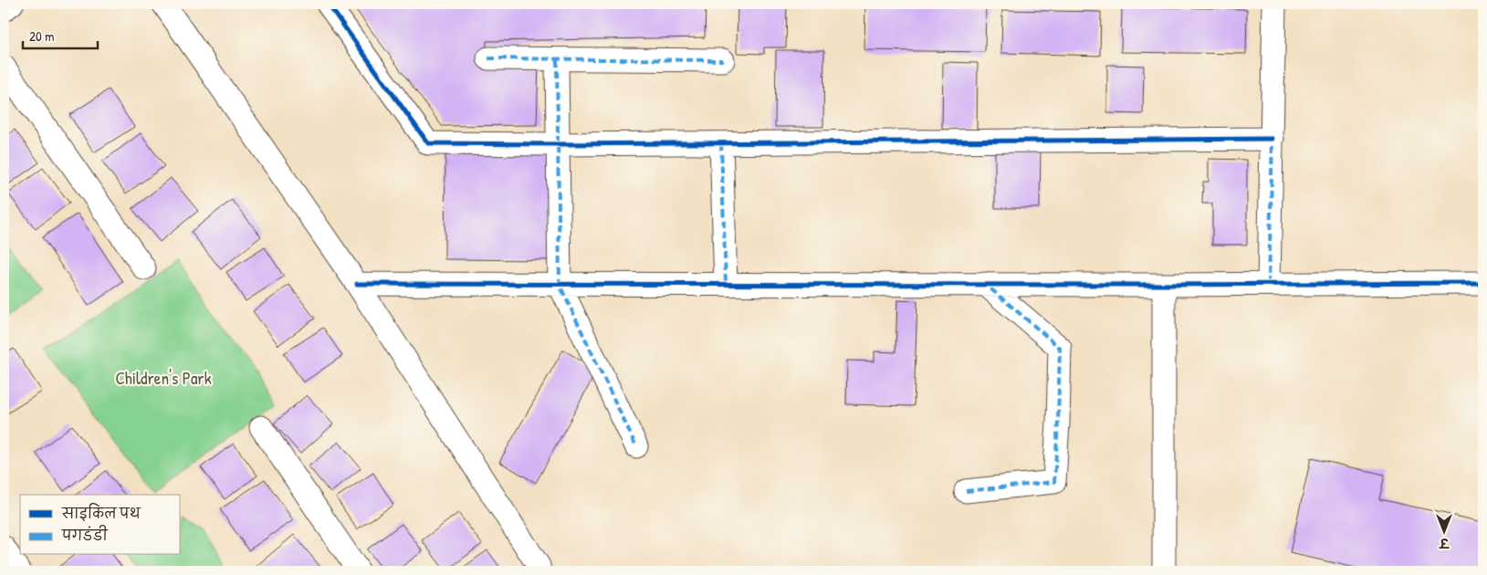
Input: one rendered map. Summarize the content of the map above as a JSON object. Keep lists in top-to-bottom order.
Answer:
{
  "parks": ["Children's Park"],
  "legend": ["साइकिल पथ", "पगडंडी"],
  "scale_bar": "20 m",
  "north": "bottom"
}
